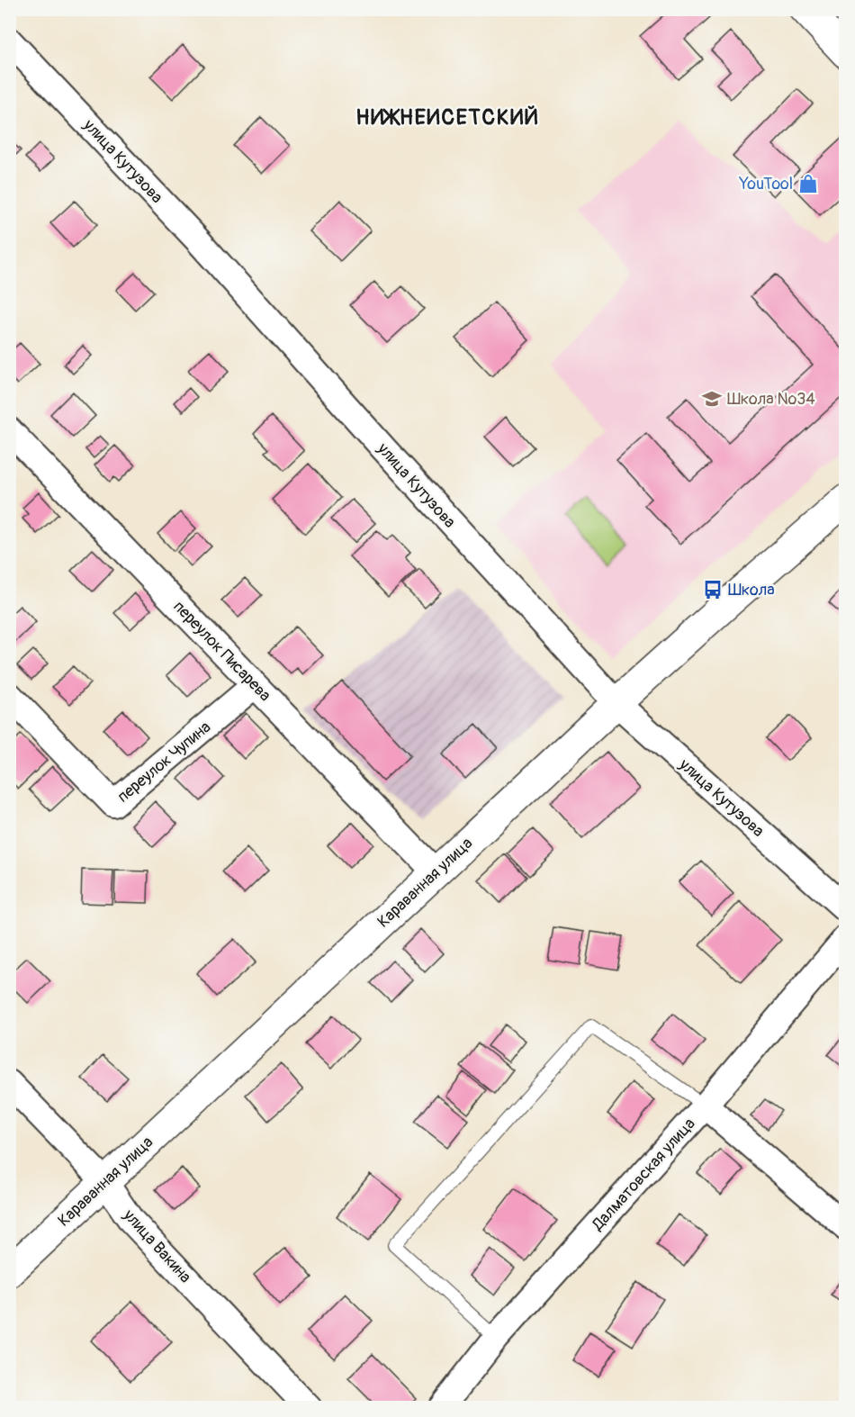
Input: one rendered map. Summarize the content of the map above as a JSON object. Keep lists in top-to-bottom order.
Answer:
{
  "streets": {
    "street": [
      "улица Кутузова",
      "переулок Писарева",
      "переулок Чупина",
      "Караванная улица",
      "Далматовская улица",
      "улица Вакина"
    ]
  },
  "crossings": [
    ["улица Кутузова", "Караванная улица"],
    ["переулок Писарева", "переулок Чупина"],
    ["переулок Писарева", "Караванная улица"],
    ["Караванная улица", "улица Вакина"]
  ],
  "districts": ["НИЖНЕИСЕТСКИЙ"],
  "places": {
    "shop": ["YouTool"],
    "school or university": ["Школа №34"],
    "bus stop": ["Школа"]
  }
}
